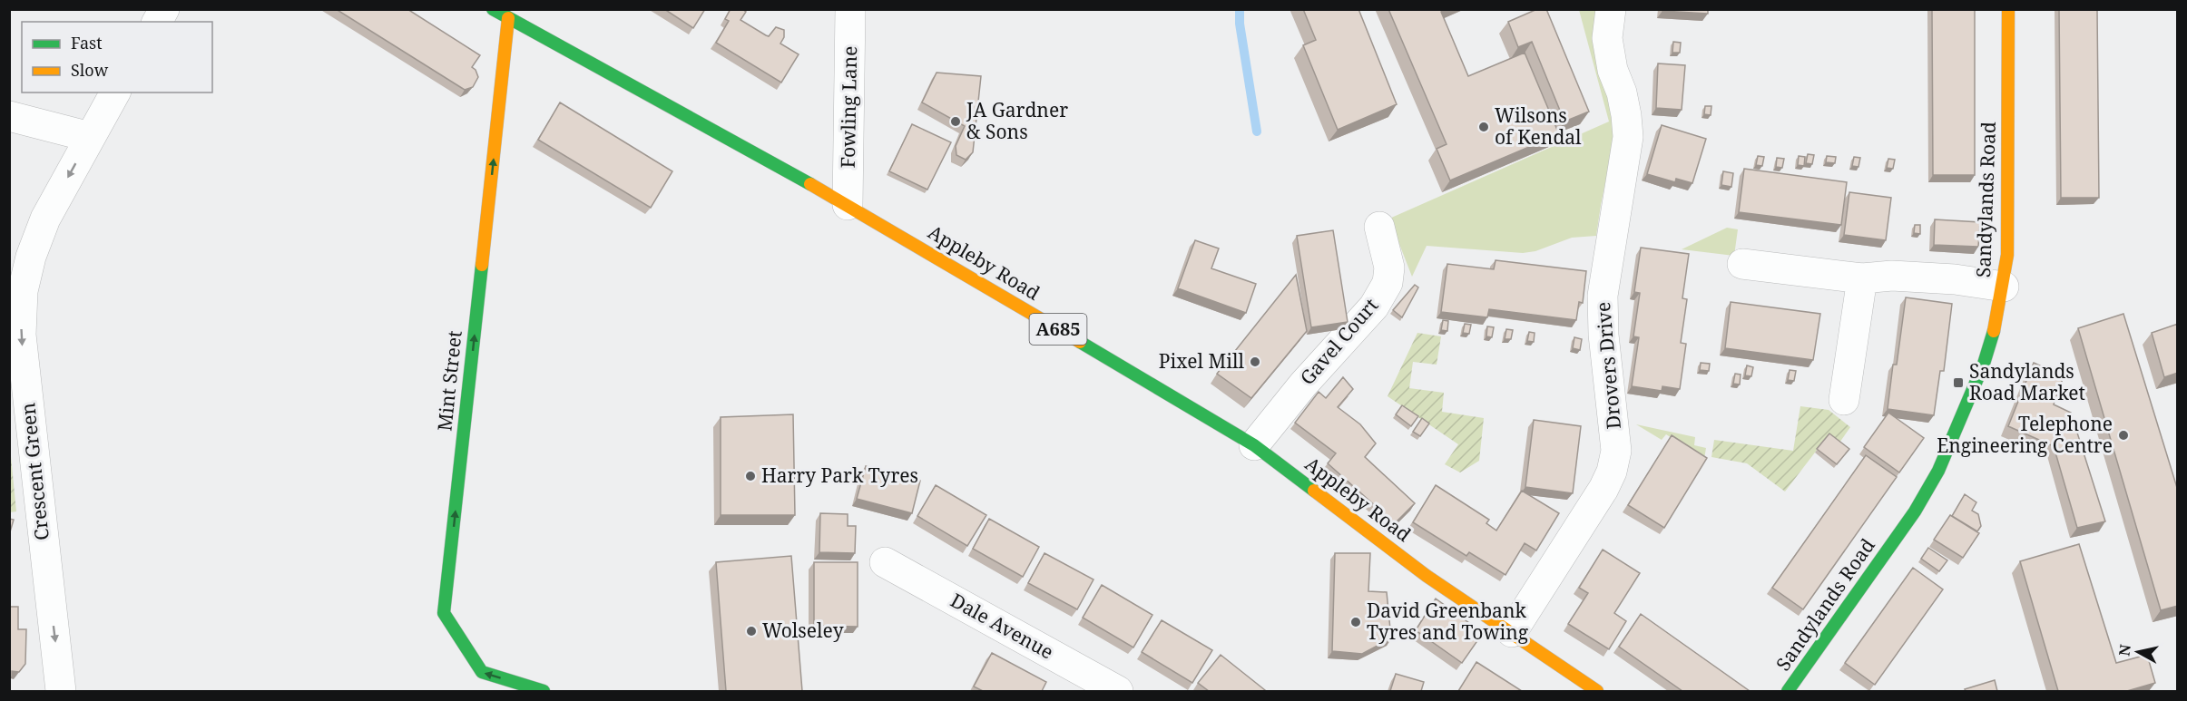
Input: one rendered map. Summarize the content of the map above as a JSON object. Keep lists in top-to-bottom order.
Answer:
{
  "streets": {
    "street": [
      "Fowling Lane",
      "Sandylands Road",
      "Appleby Road",
      "A685",
      "Gavel Court",
      "Drovers Drive",
      "Mint Street",
      "Crescent Green",
      "Dale Avenue"
    ]
  },
  "crossings": [
    ["Fowling Lane", "Appleby Road"],
    ["Appleby Road", "Gavel Court"],
    ["Appleby Road", "Drovers Drive"],
    ["Appleby Road", "Mint Street"]
  ],
  "one_way": ["Mint Street", "Crescent Green"],
  "places": {
    "other": [
      "JA Gardner & Sons",
      "Wilsons of Kendal",
      "Pixel Mill",
      "Telephone Engineering Centre",
      "Harry Park Tyres",
      "David Greenbank Tyres and Towing",
      "Wolseley"
    ],
    "transit": ["Sandylands Road Market"]
  },
  "legend": ["Fast", "Slow"],
  "north": "left"
}
